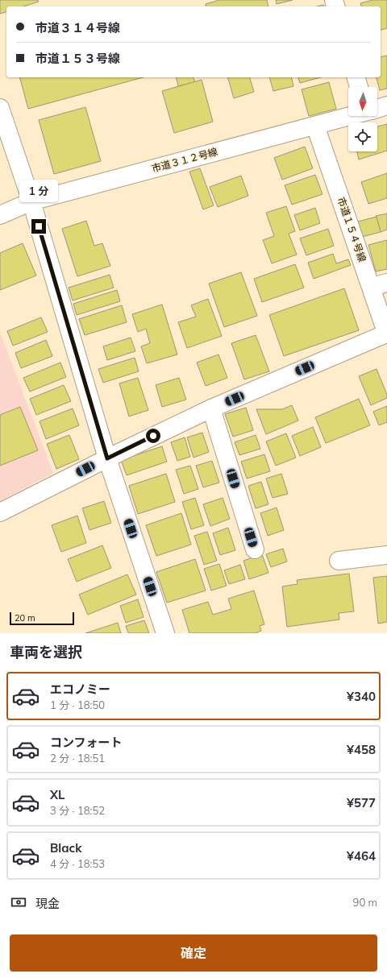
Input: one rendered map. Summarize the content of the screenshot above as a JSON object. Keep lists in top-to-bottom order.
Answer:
{
  "streets": {
    "street": ["市道３１２号線", "市道１５４号線"]
  },
  "crossings": [
    ["市道３１２号線", "市道１５４号線"]
  ],
  "scale_bar": "20 m",
  "north": "bottom",
  "page": {
    "banner": ["市道３１４号線", "市道１５３号線"],
    "bubble": "1 分",
    "scale": "20 m",
    "heading": "車両を選択",
    "list": [
      {
        "name": "エコノミー",
        "note": "1 分 · 18:50",
        "value": "¥340"
      },
      {
        "name": "コンフォート",
        "note": "2 分 · 18:51",
        "value": "¥458"
      },
      {
        "name": "XL",
        "note": "3 分 · 18:52",
        "value": "¥577"
      },
      {
        "name": "Black",
        "note": "4 分 · 18:53",
        "value": "¥464"
      }
    ],
    "pay": ["現金", "90 m"],
    "buttons": "確定"
  }
}
